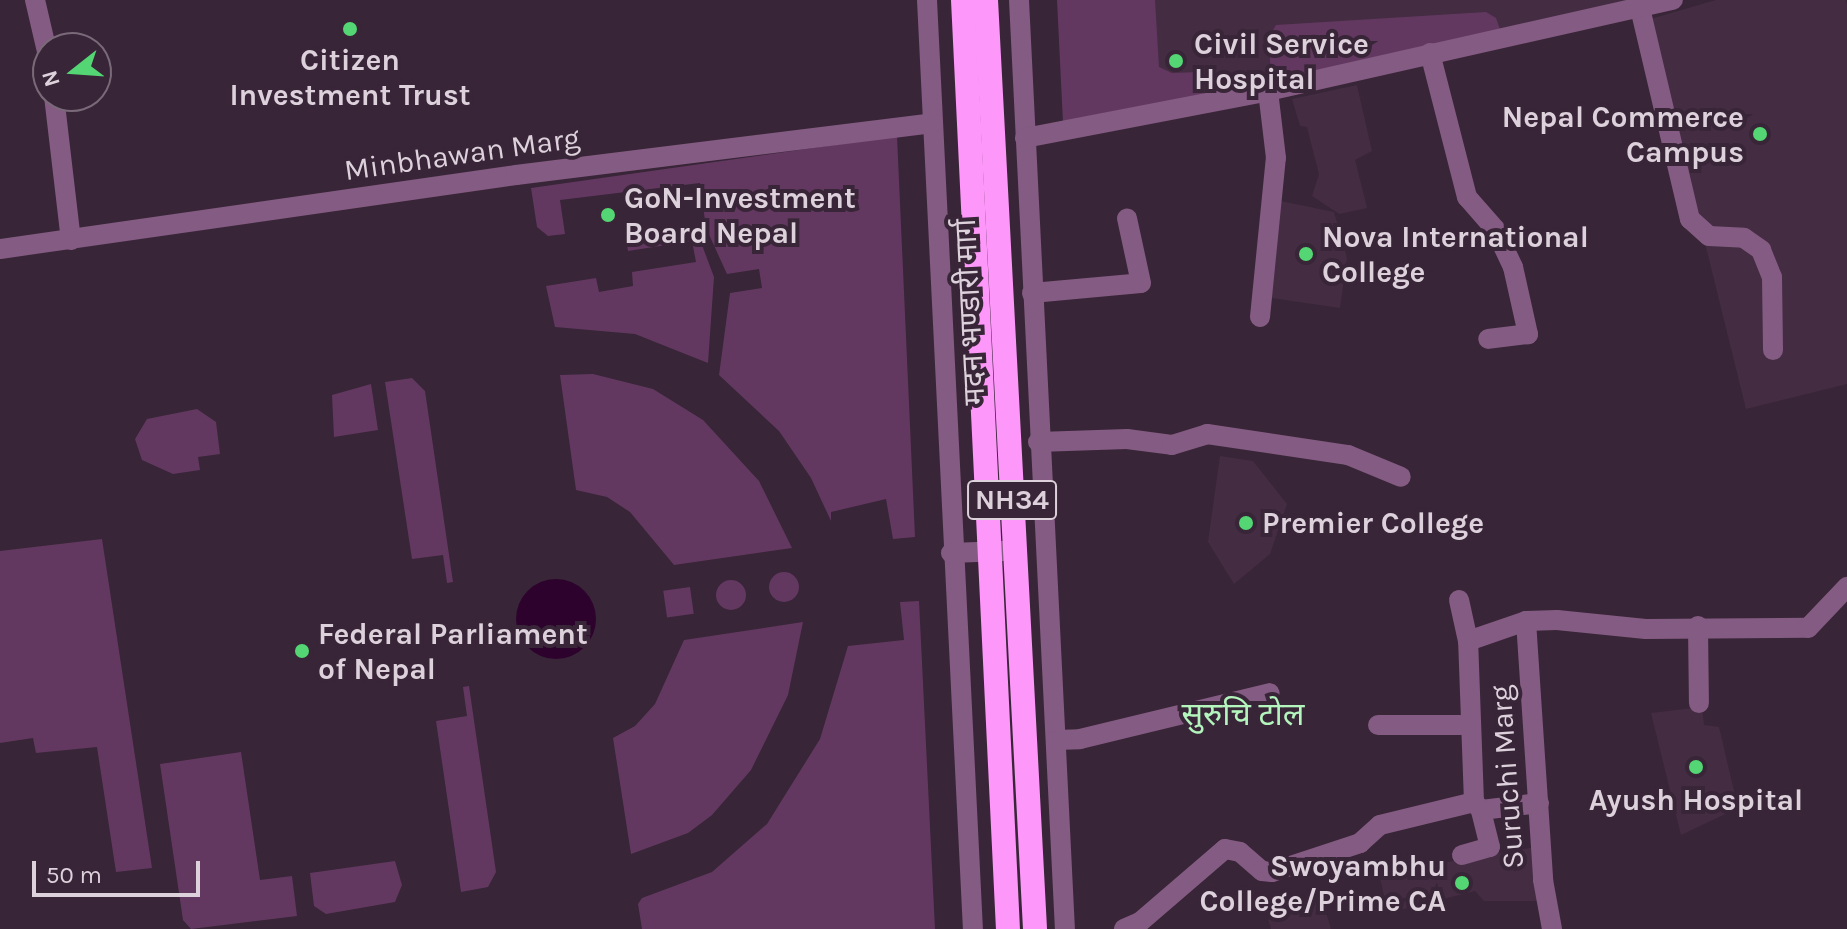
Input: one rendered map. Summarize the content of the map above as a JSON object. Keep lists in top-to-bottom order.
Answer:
{
  "streets": {
    "highway": ["मदन भण्डारी मार्ग", "NH34"],
    "street": ["Minbhawan Marg", "Suruchi Marg"]
  },
  "crossings": [
    ["मदन भण्डारी मार्ग", "NH34"]
  ],
  "districts": ["सुरुचि टोल"],
  "places": [
    "Citizen Investment Trust",
    "Civil Service Hospital",
    "Nepal Commerce Campus",
    "GoN-Investment Board Nepal",
    "Nova International College",
    "Premier College",
    "Federal Parliament of Nepal",
    "Ayush Hospital",
    "Swoyambhu College/Prime CA"
  ],
  "scale_bar": "50 m",
  "north": "left"
}
